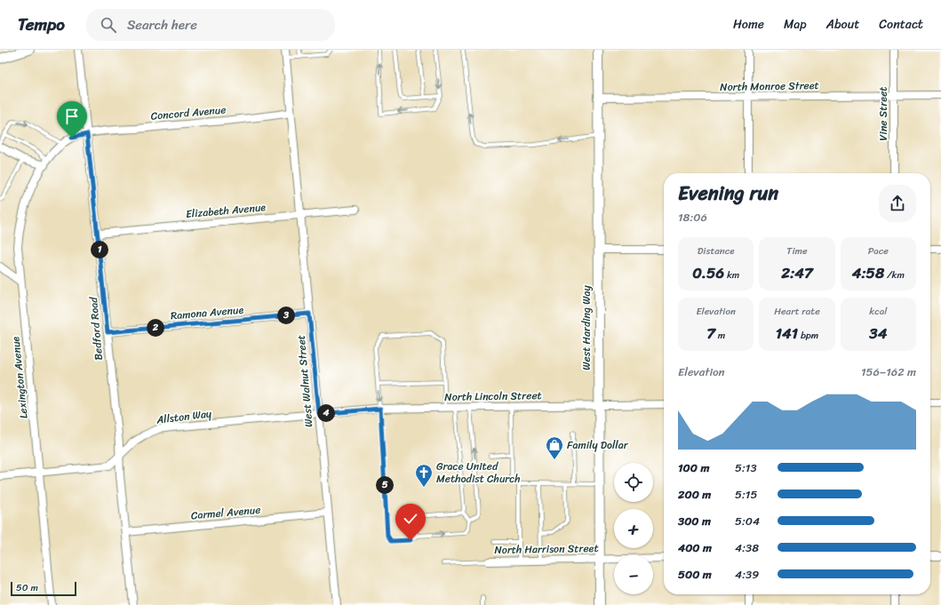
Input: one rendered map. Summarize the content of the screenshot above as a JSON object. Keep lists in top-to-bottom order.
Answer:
{
  "streets": {
    "street": [
      "North Monroe Street",
      "Concord Avenue",
      "Vine Street",
      "Elizabeth Avenue",
      "Ramona Avenue",
      "West Harding Way",
      "Bedford Road",
      "Lexington Avenue",
      "West Walnut Street",
      "North Lincoln Street",
      "Allston Way",
      "Carmel Avenue",
      "North Harrison Street"
    ]
  },
  "crossings": [
    ["North Monroe Street", "Vine Street"],
    ["North Monroe Street", "West Harding Way"],
    ["Concord Avenue", "Bedford Road"],
    ["Concord Avenue", "Lexington Avenue"],
    ["Concord Avenue", "West Walnut Street"],
    ["Elizabeth Avenue", "Bedford Road"],
    ["Elizabeth Avenue", "West Walnut Street"],
    ["Ramona Avenue", "Bedford Road"],
    ["Ramona Avenue", "West Walnut Street"],
    ["West Harding Way", "North Lincoln Street"],
    ["West Harding Way", "North Harrison Street"],
    ["Bedford Road", "Lexington Avenue"],
    ["Bedford Road", "Allston Way"],
    ["Bedford Road", "Carmel Avenue"],
    ["Lexington Avenue", "Allston Way"],
    ["West Walnut Street", "North Lincoln Street"],
    ["West Walnut Street", "Allston Way"],
    ["West Walnut Street", "Carmel Avenue"],
    ["North Lincoln Street", "Allston Way"]
  ],
  "places": {
    "shop": ["Family Dollar"],
    "church": ["Grace United Methodist Church"]
  },
  "scale_bar": "50 m",
  "page": {
    "header": "Tempo",
    "search": "Search here",
    "nav": [
      "Home",
      "Map",
      "About",
      "Contact"
    ],
    "heading": ["Evening run", "18:06"],
    "stats": [
      ["Distance", "0.56 km"],
      ["Time", "2:47"],
      ["Pace", "4:58 /km"],
      ["Elevation", "7 m"],
      ["Heart rate", "141 bpm"],
      ["kcal", "34"]
    ],
    "pins": [
      "1",
      "3",
      "2",
      "4",
      "5"
    ],
    "chart": ["Elevation", "156–162 m"],
    "list": [
      {
        "name": "100 m",
        "note": "5:13"
      },
      {
        "name": "200 m",
        "note": "5:15"
      },
      {
        "name": "300 m",
        "note": "5:04"
      },
      {
        "name": "400 m",
        "note": "4:38"
      },
      {
        "name": "500 m",
        "note": "4:39"
      }
    ],
    "map_buttons": ["+", "−"],
    "scale": "50 m"
  }
}
